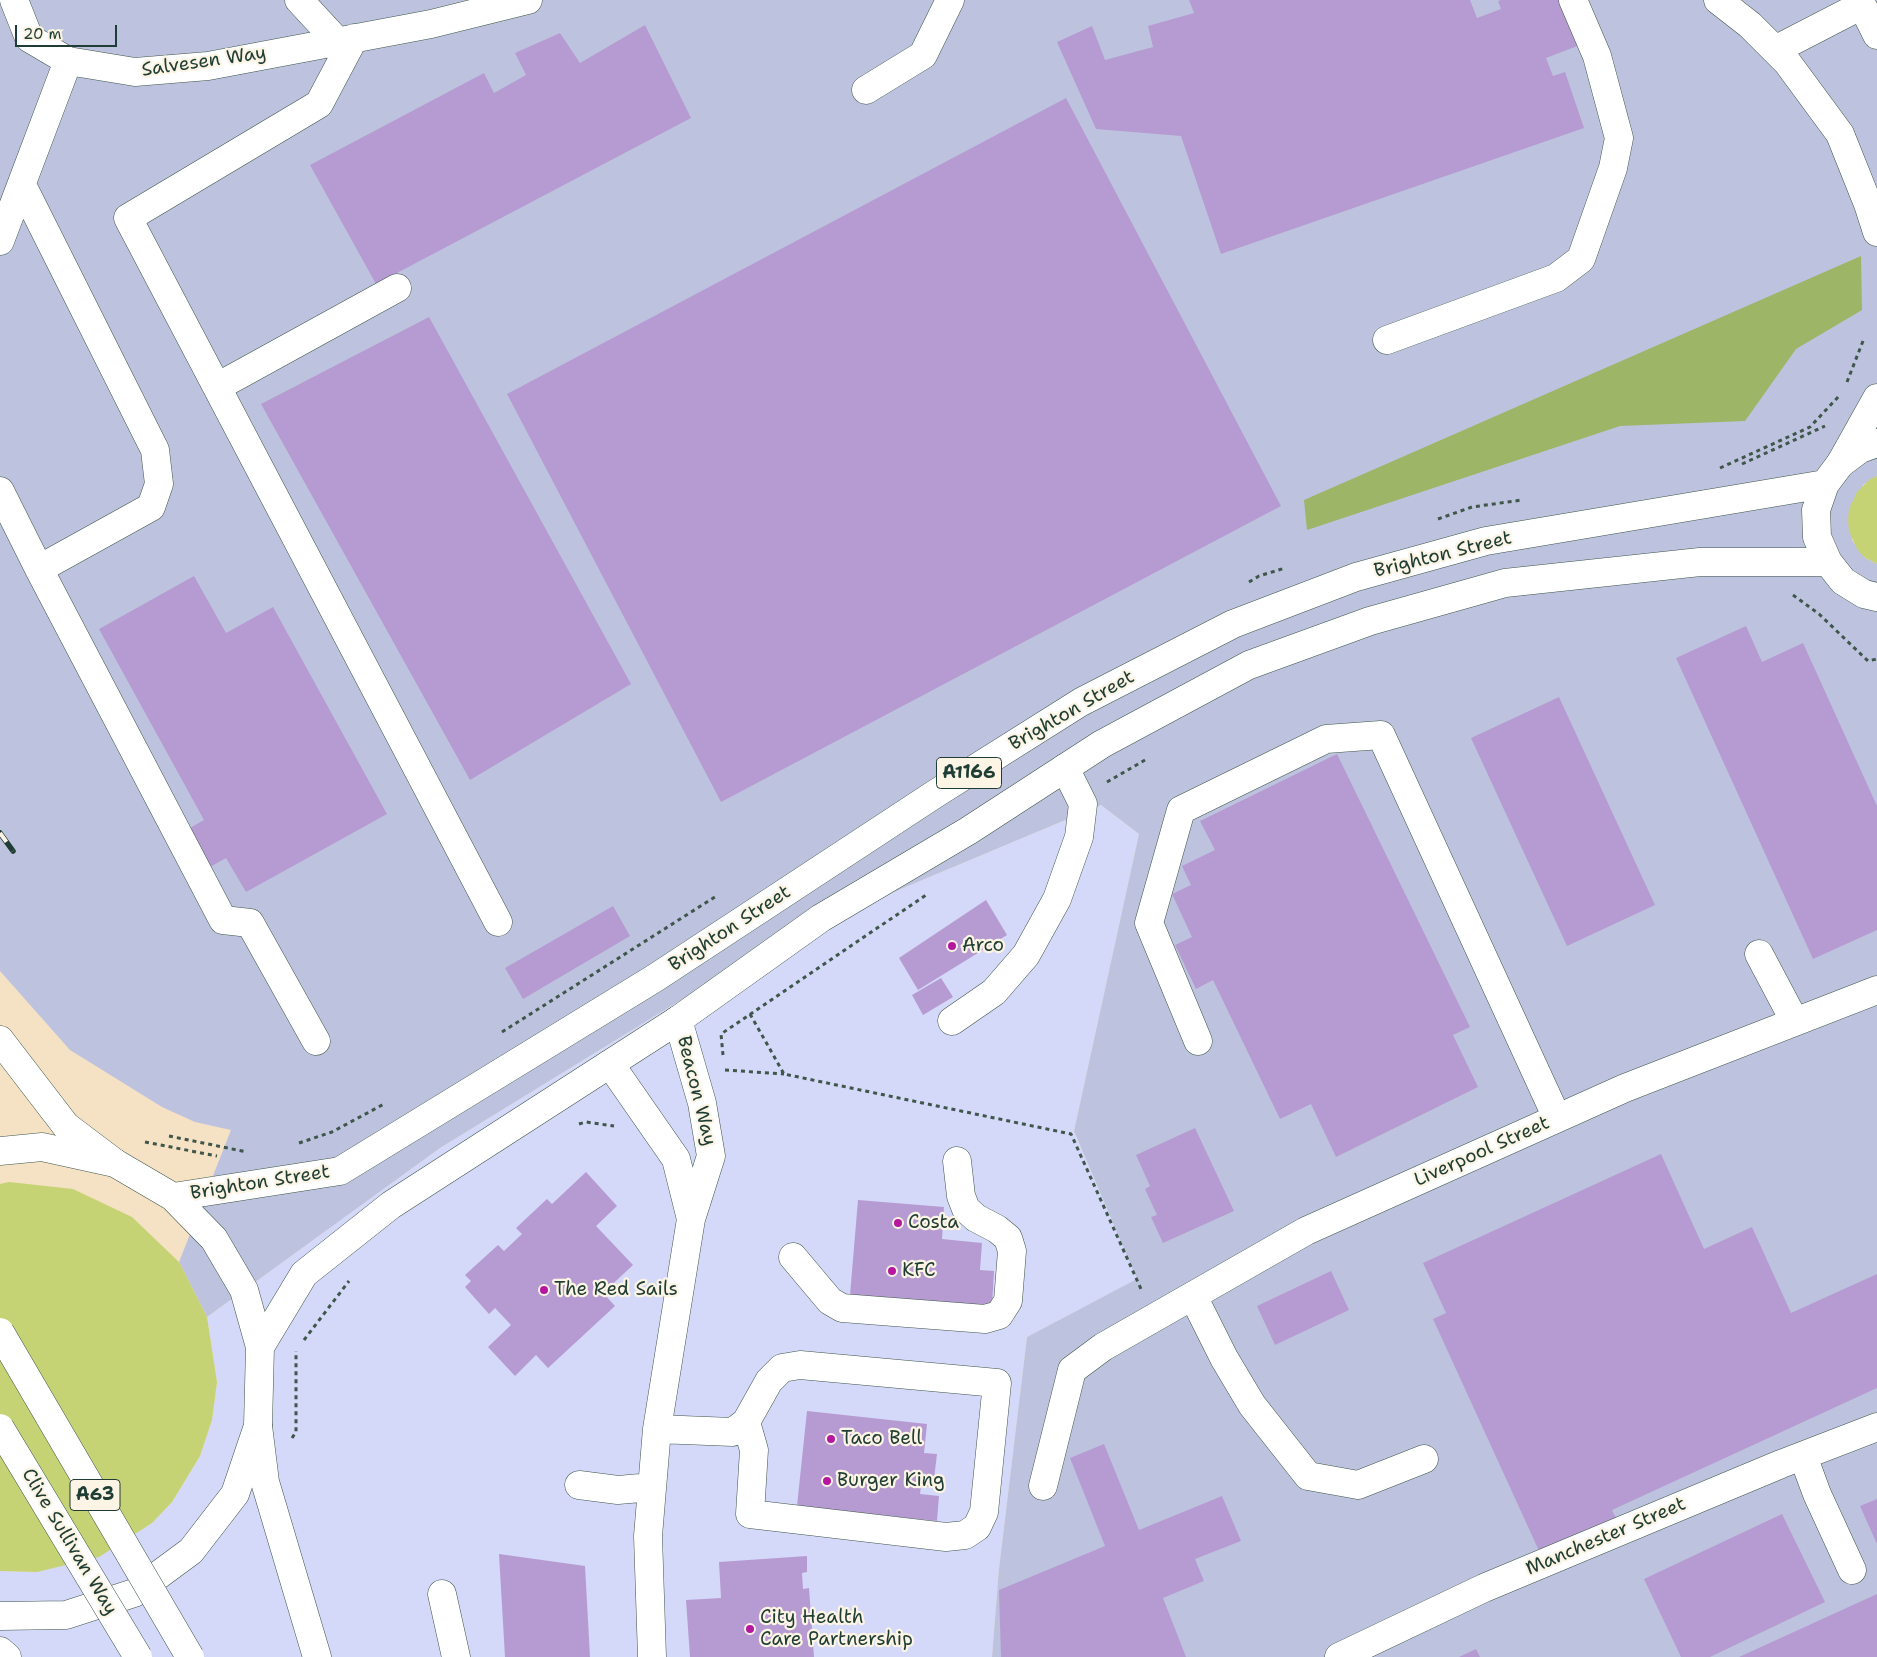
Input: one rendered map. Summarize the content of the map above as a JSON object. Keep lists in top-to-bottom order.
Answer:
{
  "streets": {
    "main road": [
      "Salvesen Way",
      "Brighton Street",
      "A1166",
      "Beacon Way",
      "Liverpool Street",
      "A63",
      "Manchester Street",
      "Clive Sullivan Way"
    ]
  },
  "crossings": [
    ["A1166", "Beacon Way"]
  ],
  "places": [
    "Arco",
    "Costa",
    "KFC",
    "The Red Sails",
    "Taco Bell",
    "Burger King",
    "City Health Care Partnership"
  ],
  "scale_bar": "20 m"
}
